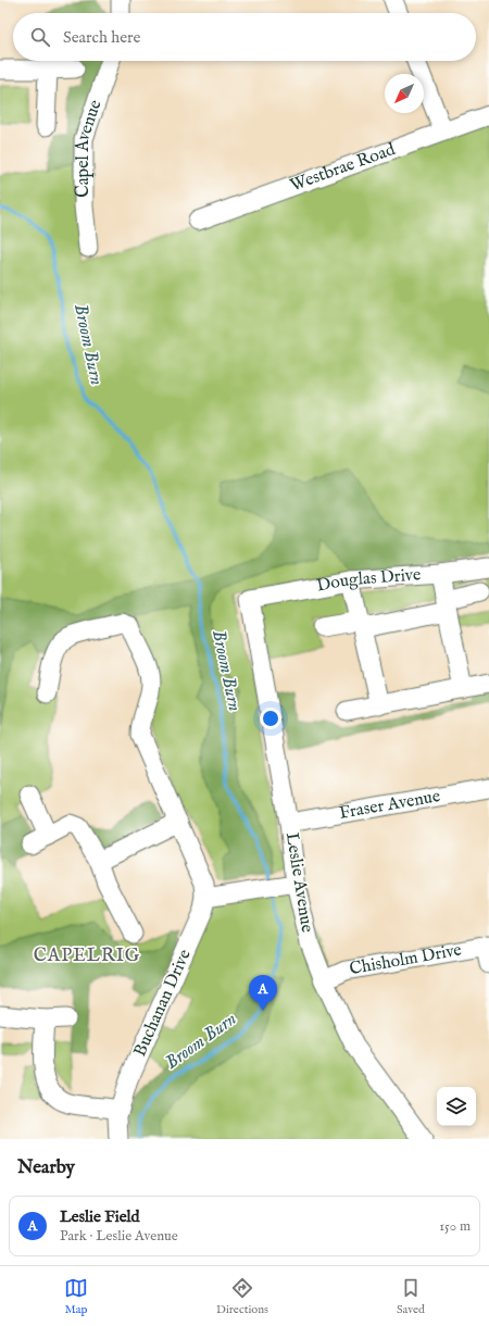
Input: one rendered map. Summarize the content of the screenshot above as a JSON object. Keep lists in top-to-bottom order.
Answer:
{
  "streets": {
    "street": [
      "Capel Avenue",
      "Westbrae Road",
      "Douglas Drive",
      "Fraser Avenue",
      "Leslie Avenue",
      "Chisholm Drive",
      "Buchanan Drive"
    ]
  },
  "crossings": [
    ["Douglas Drive", "Leslie Avenue"],
    ["Fraser Avenue", "Leslie Avenue"],
    ["Leslie Avenue", "Chisholm Drive"]
  ],
  "districts": ["CAPELRIG"],
  "water": ["Broom Burn"],
  "north": "bottom left",
  "page": {
    "search": "Search here",
    "pins": "A",
    "heading": "Nearby",
    "list": [
      {
        "mark": "A",
        "name": "Leslie Field",
        "note": "Park · Leslie Avenue",
        "value": "150 m"
      }
    ],
    "nav": ["Map", "Directions", "Saved"]
  }
}
